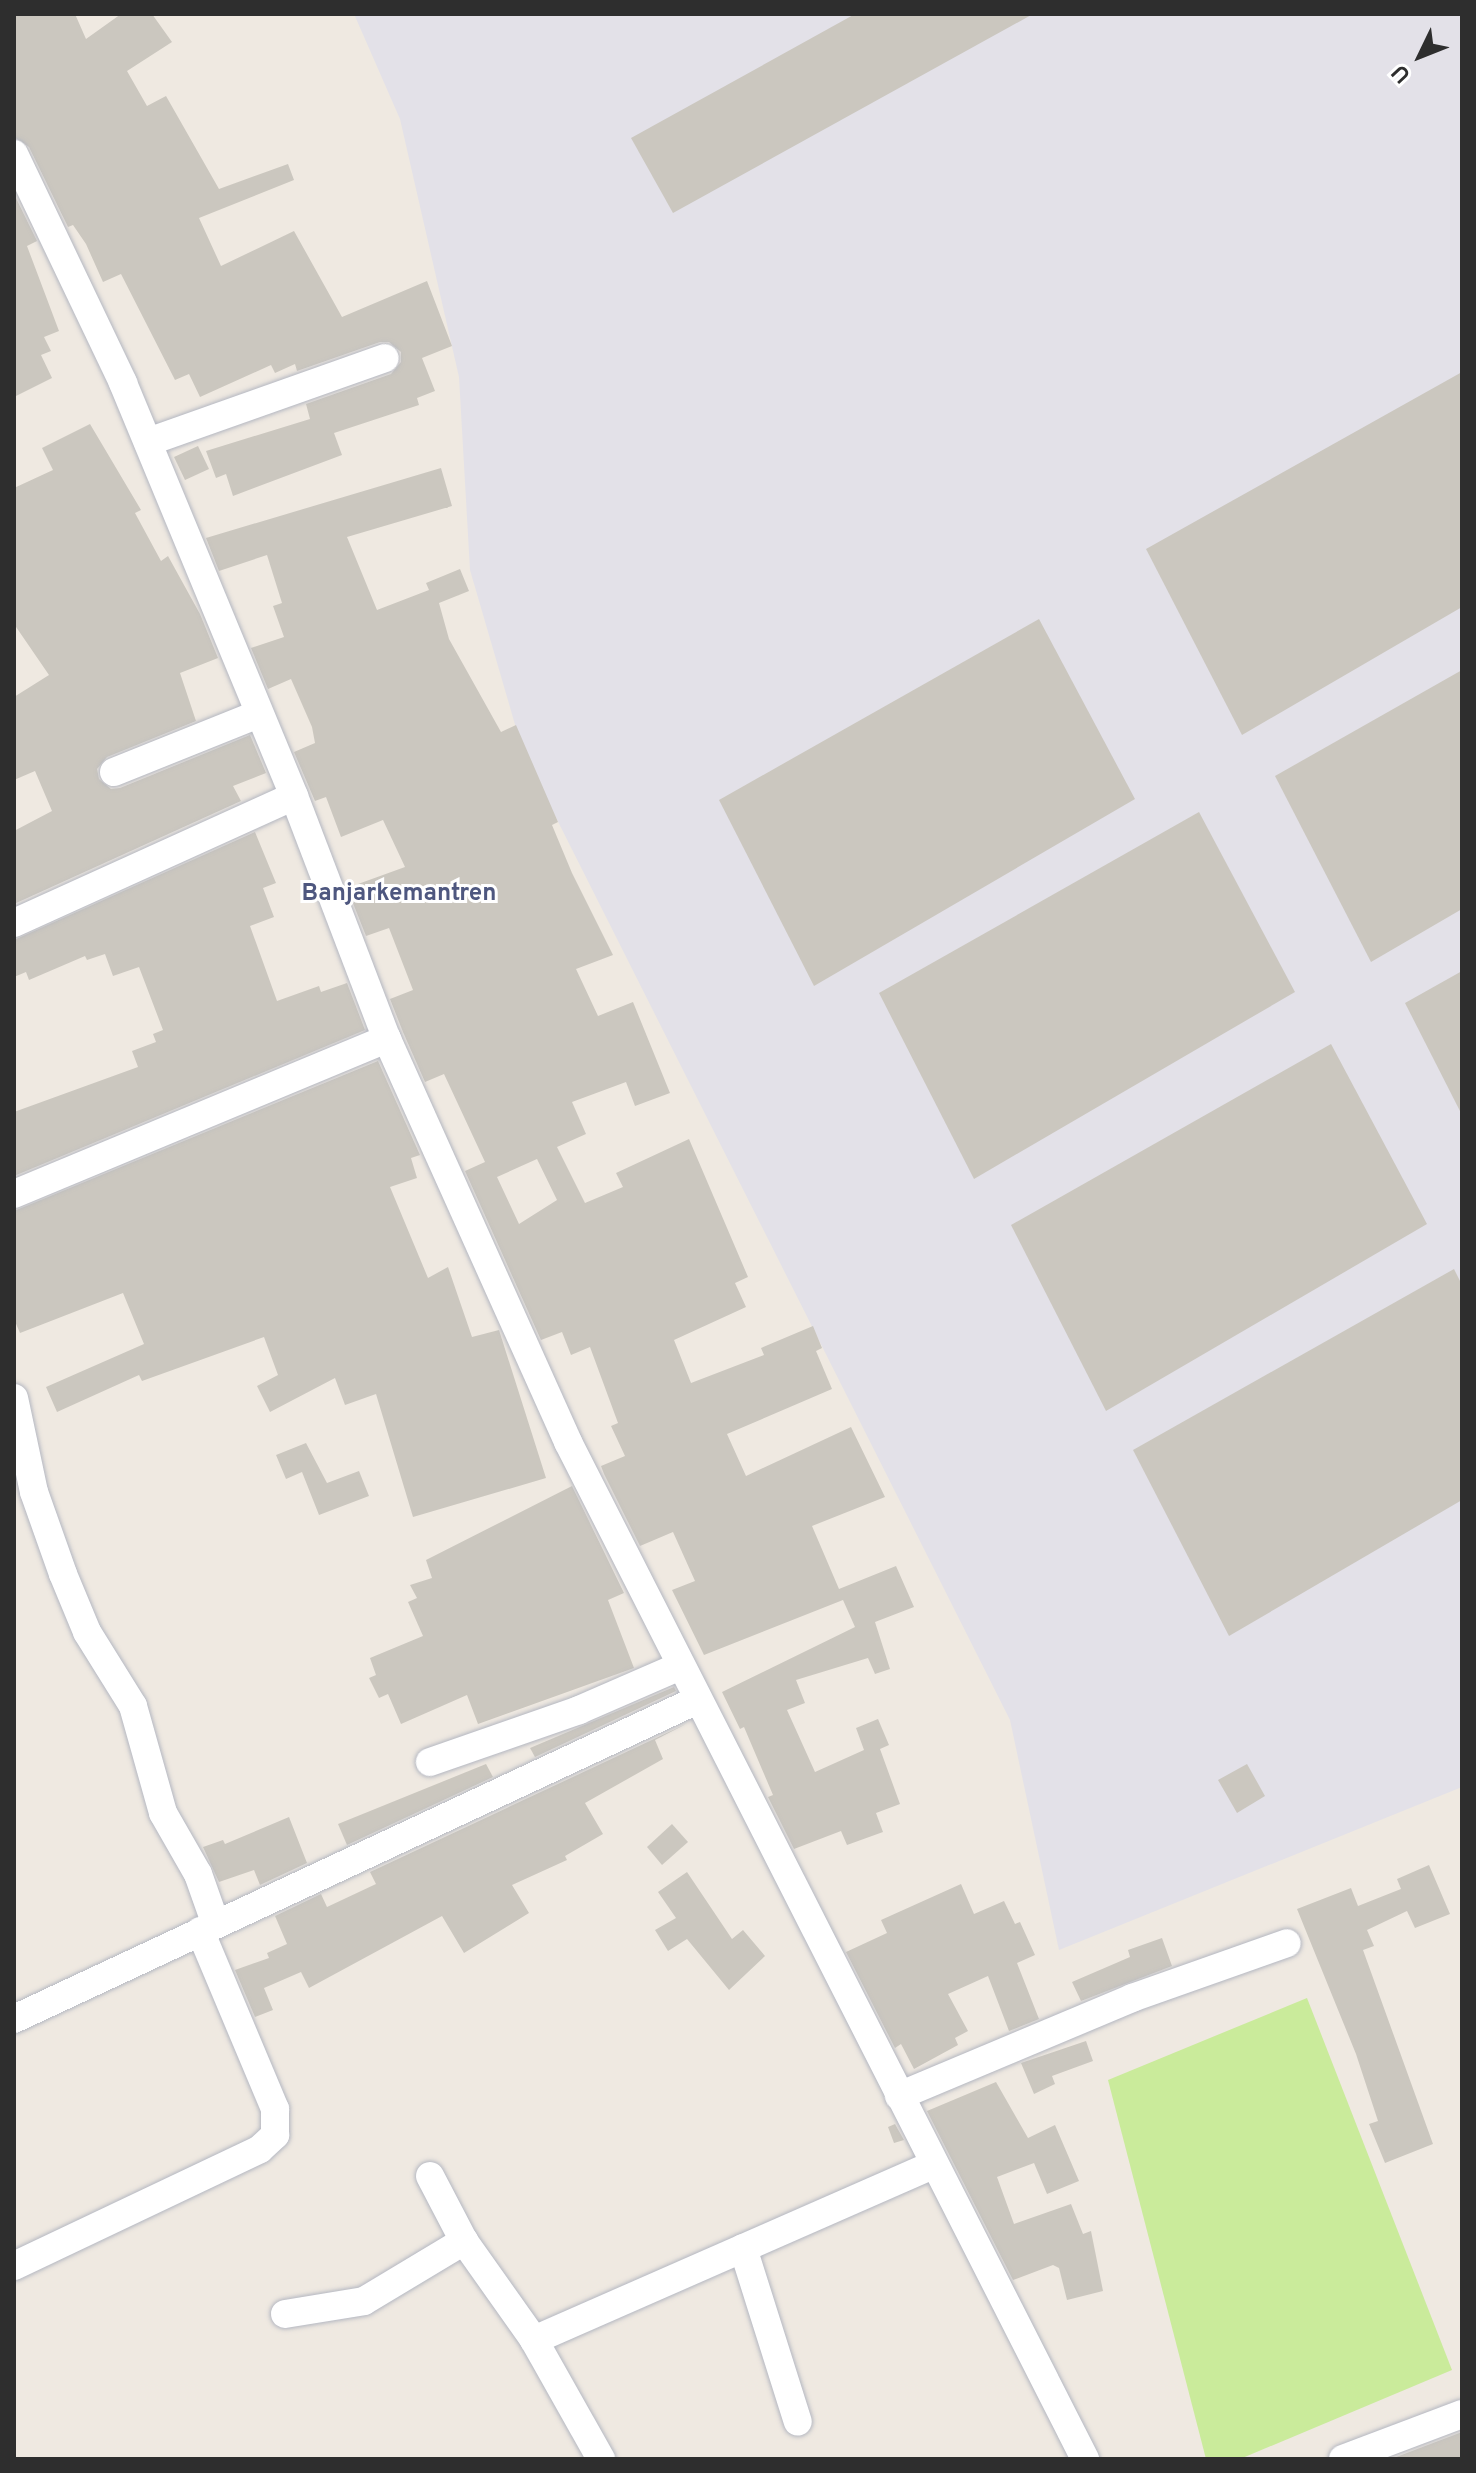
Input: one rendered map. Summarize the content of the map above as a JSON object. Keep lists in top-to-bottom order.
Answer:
{
  "districts": ["Banjarkemantren"],
  "north": "bottom left"
}
